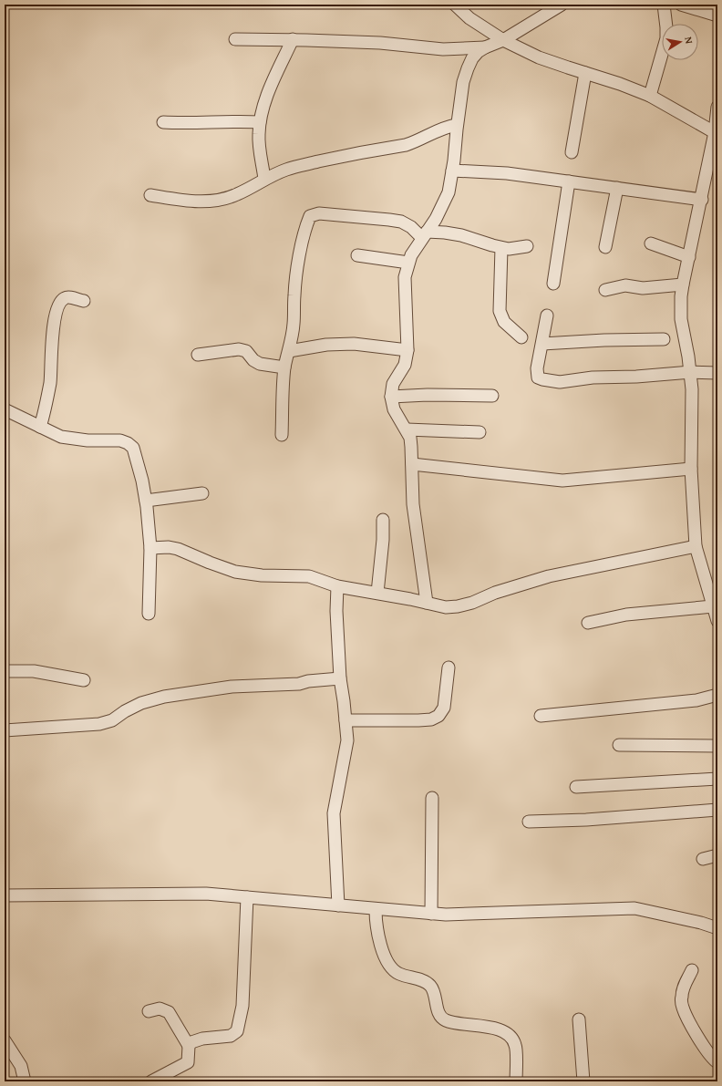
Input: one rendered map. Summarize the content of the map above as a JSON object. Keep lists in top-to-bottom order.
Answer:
{
  "north": "right"
}
